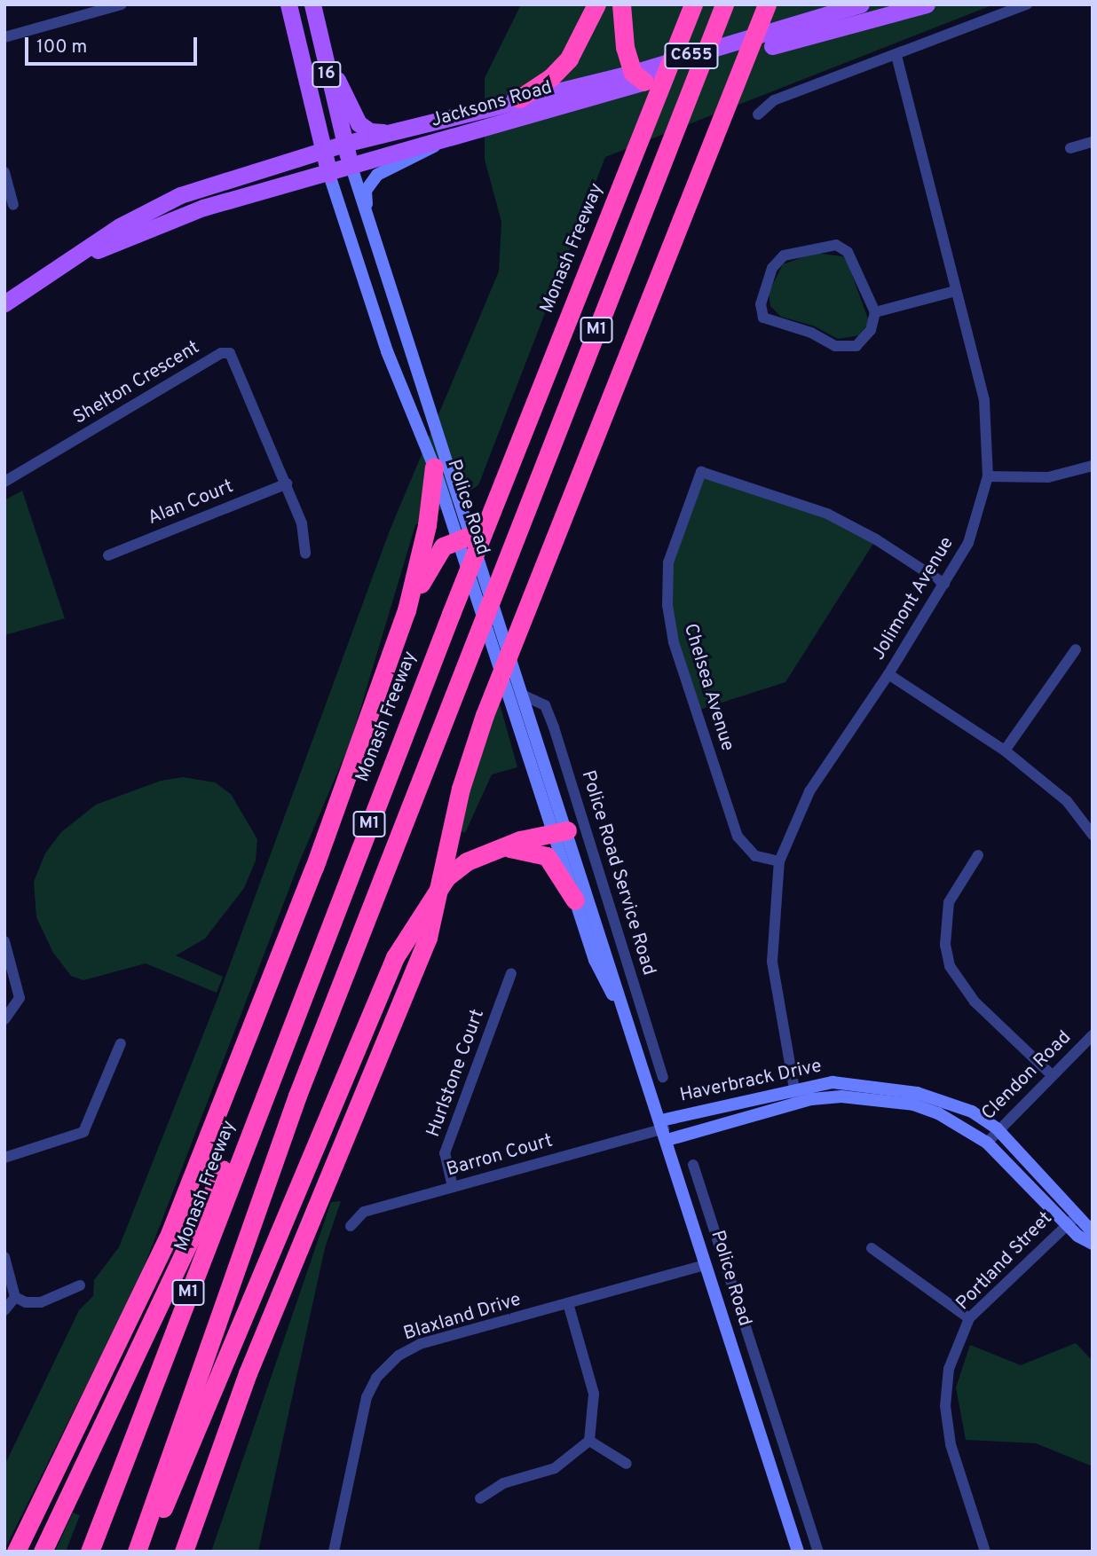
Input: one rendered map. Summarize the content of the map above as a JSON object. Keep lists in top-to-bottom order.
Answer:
{
  "streets": {
    "highway": ["Monash Freeway", "M1"],
    "main road": [
      "C655",
      "16",
      "Jacksons Road",
      "Police Road",
      "Haverbrack Drive"
    ],
    "street": [
      "Shelton Crescent",
      "Alan Court",
      "Jolimont Avenue",
      "Chelsea Avenue",
      "Police Road Service Road",
      "Hurlstone Court",
      "Clendon Road",
      "Barron Court",
      "Portland Street",
      "Blaxland Drive"
    ]
  },
  "crossings": [
    ["Jacksons Road", "Police Road"],
    ["Shelton Crescent", "Alan Court"],
    ["Police Road", "Police Road Service Road"],
    ["Police Road", "Haverbrack Drive"],
    ["Police Road", "Barron Court"],
    ["Police Road", "Blaxland Drive"],
    ["Jolimont Avenue", "Chelsea Avenue"],
    ["Jolimont Avenue", "Haverbrack Drive"],
    ["Hurlstone Court", "Barron Court"],
    ["Clendon Road", "Haverbrack Drive"],
    ["Haverbrack Drive", "Barron Court"],
    ["Haverbrack Drive", "Portland Street"]
  ],
  "scale_bar": "100 m"
}
